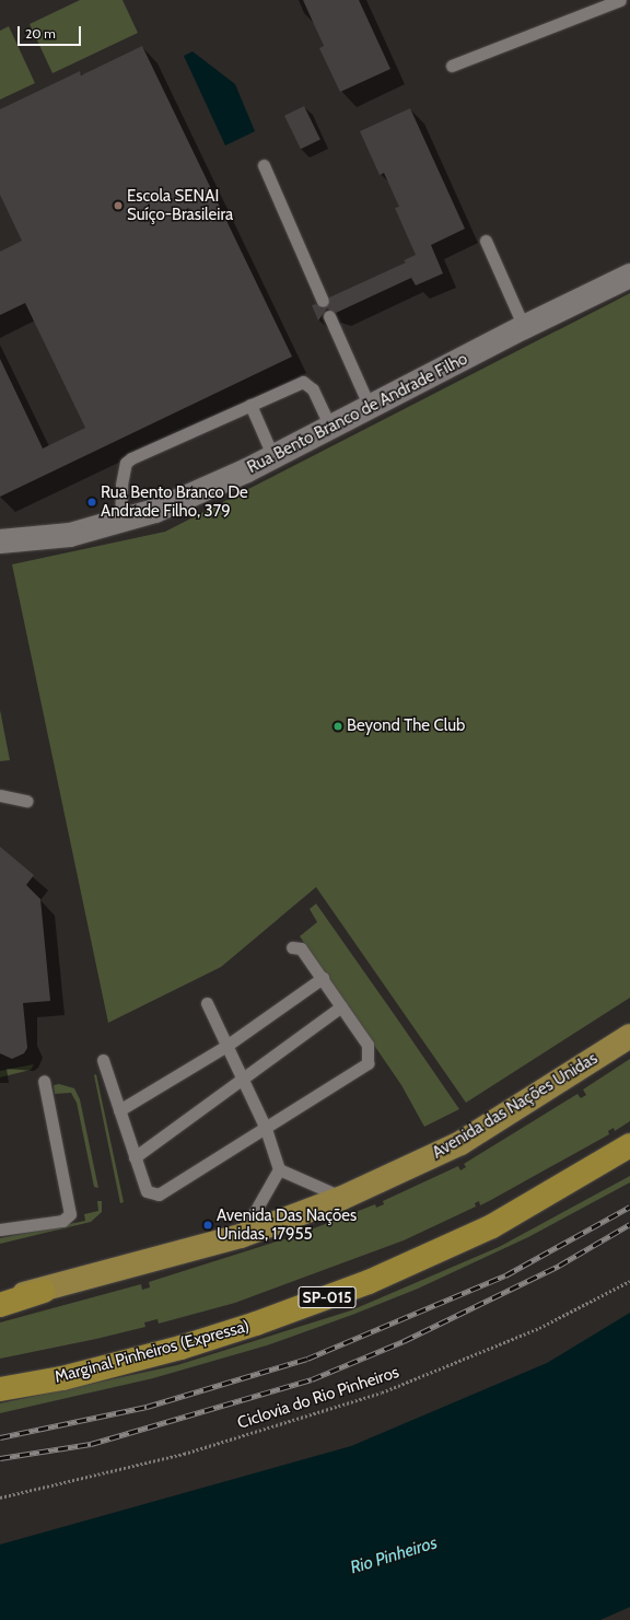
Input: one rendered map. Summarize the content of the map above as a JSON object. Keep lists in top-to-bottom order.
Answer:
{
  "streets": {
    "highway": ["Avenida das Nações Unidas", "SP-015", "Marginal Pinheiros (Expressa)"],
    "street": ["Rua Bento Branco de Andrade Filho"],
    "path": ["Ciclovia do Rio Pinheiros"]
  },
  "water": ["Rio Pinheiros"],
  "places": [
    "Escola SENAI Suíço-Brasileira",
    "Rua Bento Branco De Andrade Filho, 379",
    "Beyond The Club",
    "Avenida Das Nações Unidas, 17955"
  ],
  "scale_bar": "20 m"
}
